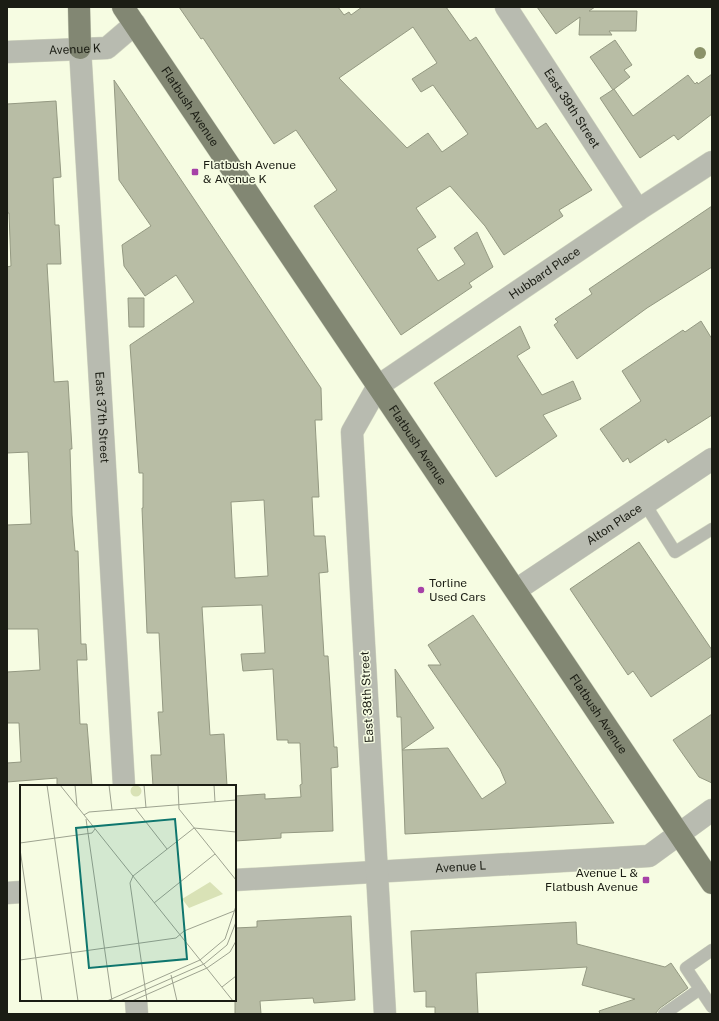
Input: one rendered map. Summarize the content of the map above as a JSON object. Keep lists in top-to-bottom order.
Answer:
{
  "streets": {
    "main road": ["Flatbush Avenue"],
    "street": [
      "Avenue K",
      "East 39th Street",
      "Hubbard Place",
      "East 37th Street",
      "Alton Place",
      "East 38th Street",
      "Avenue L"
    ]
  },
  "crossings": [
    ["Avenue K", "Flatbush Avenue"],
    ["Avenue K", "East 37th Street"],
    ["Flatbush Avenue", "Hubbard Place"],
    ["Flatbush Avenue", "Alton Place"],
    ["Flatbush Avenue", "East 38th Street"],
    ["Flatbush Avenue", "Avenue L"],
    ["East 39th Street", "Hubbard Place"],
    ["Hubbard Place", "East 38th Street"],
    ["East 38th Street", "Avenue L"]
  ],
  "places": {
    "transit": ["Flatbush Avenue & Avenue K", "Avenue L & Flatbush Avenue"],
    "other": ["Torline Used Cars"]
  }
}
